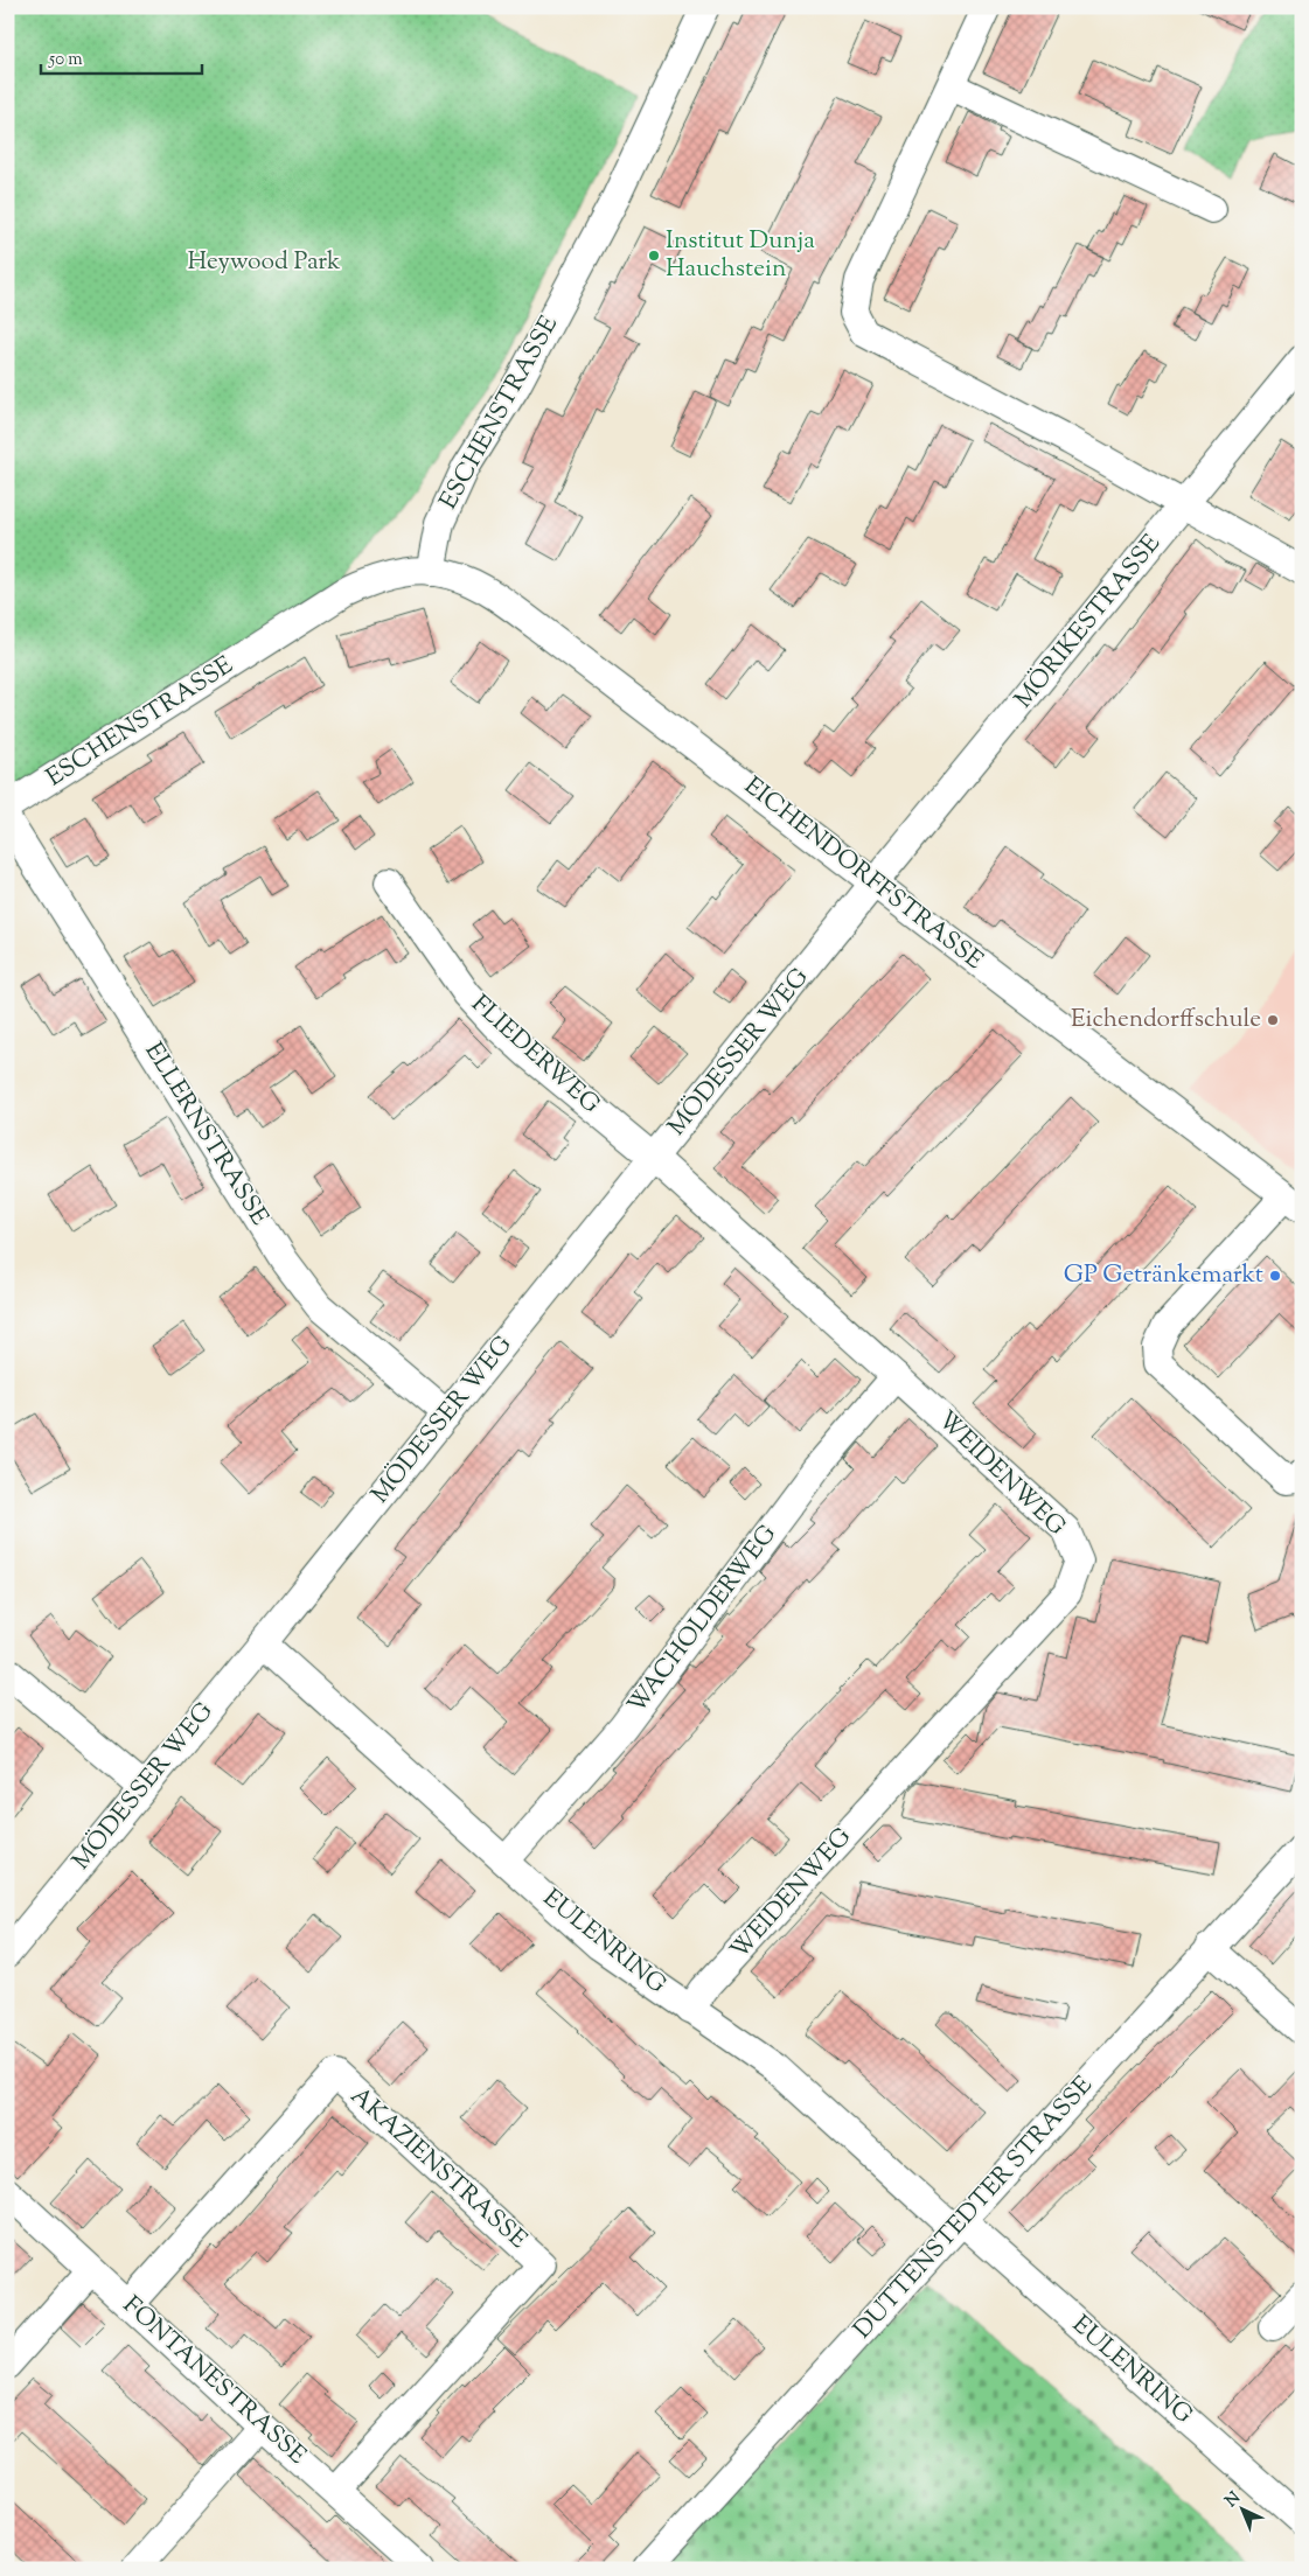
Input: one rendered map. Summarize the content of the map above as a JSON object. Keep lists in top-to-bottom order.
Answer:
{
  "streets": {
    "street": [
      "ESCHENSTRASSE",
      "MÖRIKESTRASSE",
      "EICHENDORFFSTRASSE",
      "MÖDESSER WEG",
      "FLIEDERWEG",
      "ELLERNSTRASSE",
      "WEIDENWEG",
      "WACHOLDERWEG",
      "EULENRING",
      "AKAZIENSTRASSE",
      "DUTTENSTEDTER STRASSE",
      "FONTANESTRASSE"
    ]
  },
  "crossings": [
    ["ESCHENSTRASSE", "EICHENDORFFSTRASSE"],
    ["MÖRIKESTRASSE", "EICHENDORFFSTRASSE"],
    ["MÖRIKESTRASSE", "MÖDESSER WEG"],
    ["EICHENDORFFSTRASSE", "MÖDESSER WEG"],
    ["MÖDESSER WEG", "FLIEDERWEG"],
    ["MÖDESSER WEG", "ELLERNSTRASSE"],
    ["MÖDESSER WEG", "WEIDENWEG"],
    ["MÖDESSER WEG", "EULENRING"],
    ["FLIEDERWEG", "WEIDENWEG"],
    ["WEIDENWEG", "WACHOLDERWEG"],
    ["WEIDENWEG", "EULENRING"],
    ["WACHOLDERWEG", "EULENRING"],
    ["EULENRING", "DUTTENSTEDTER STRASSE"],
    ["AKAZIENSTRASSE", "FONTANESTRASSE"]
  ],
  "parks": ["Heywood Park"],
  "places": ["Institut Dunja Hauchstein", "Eichendorffschule", "GP Getränkemarkt"],
  "scale_bar": "50 m",
  "north": "top left"
}
